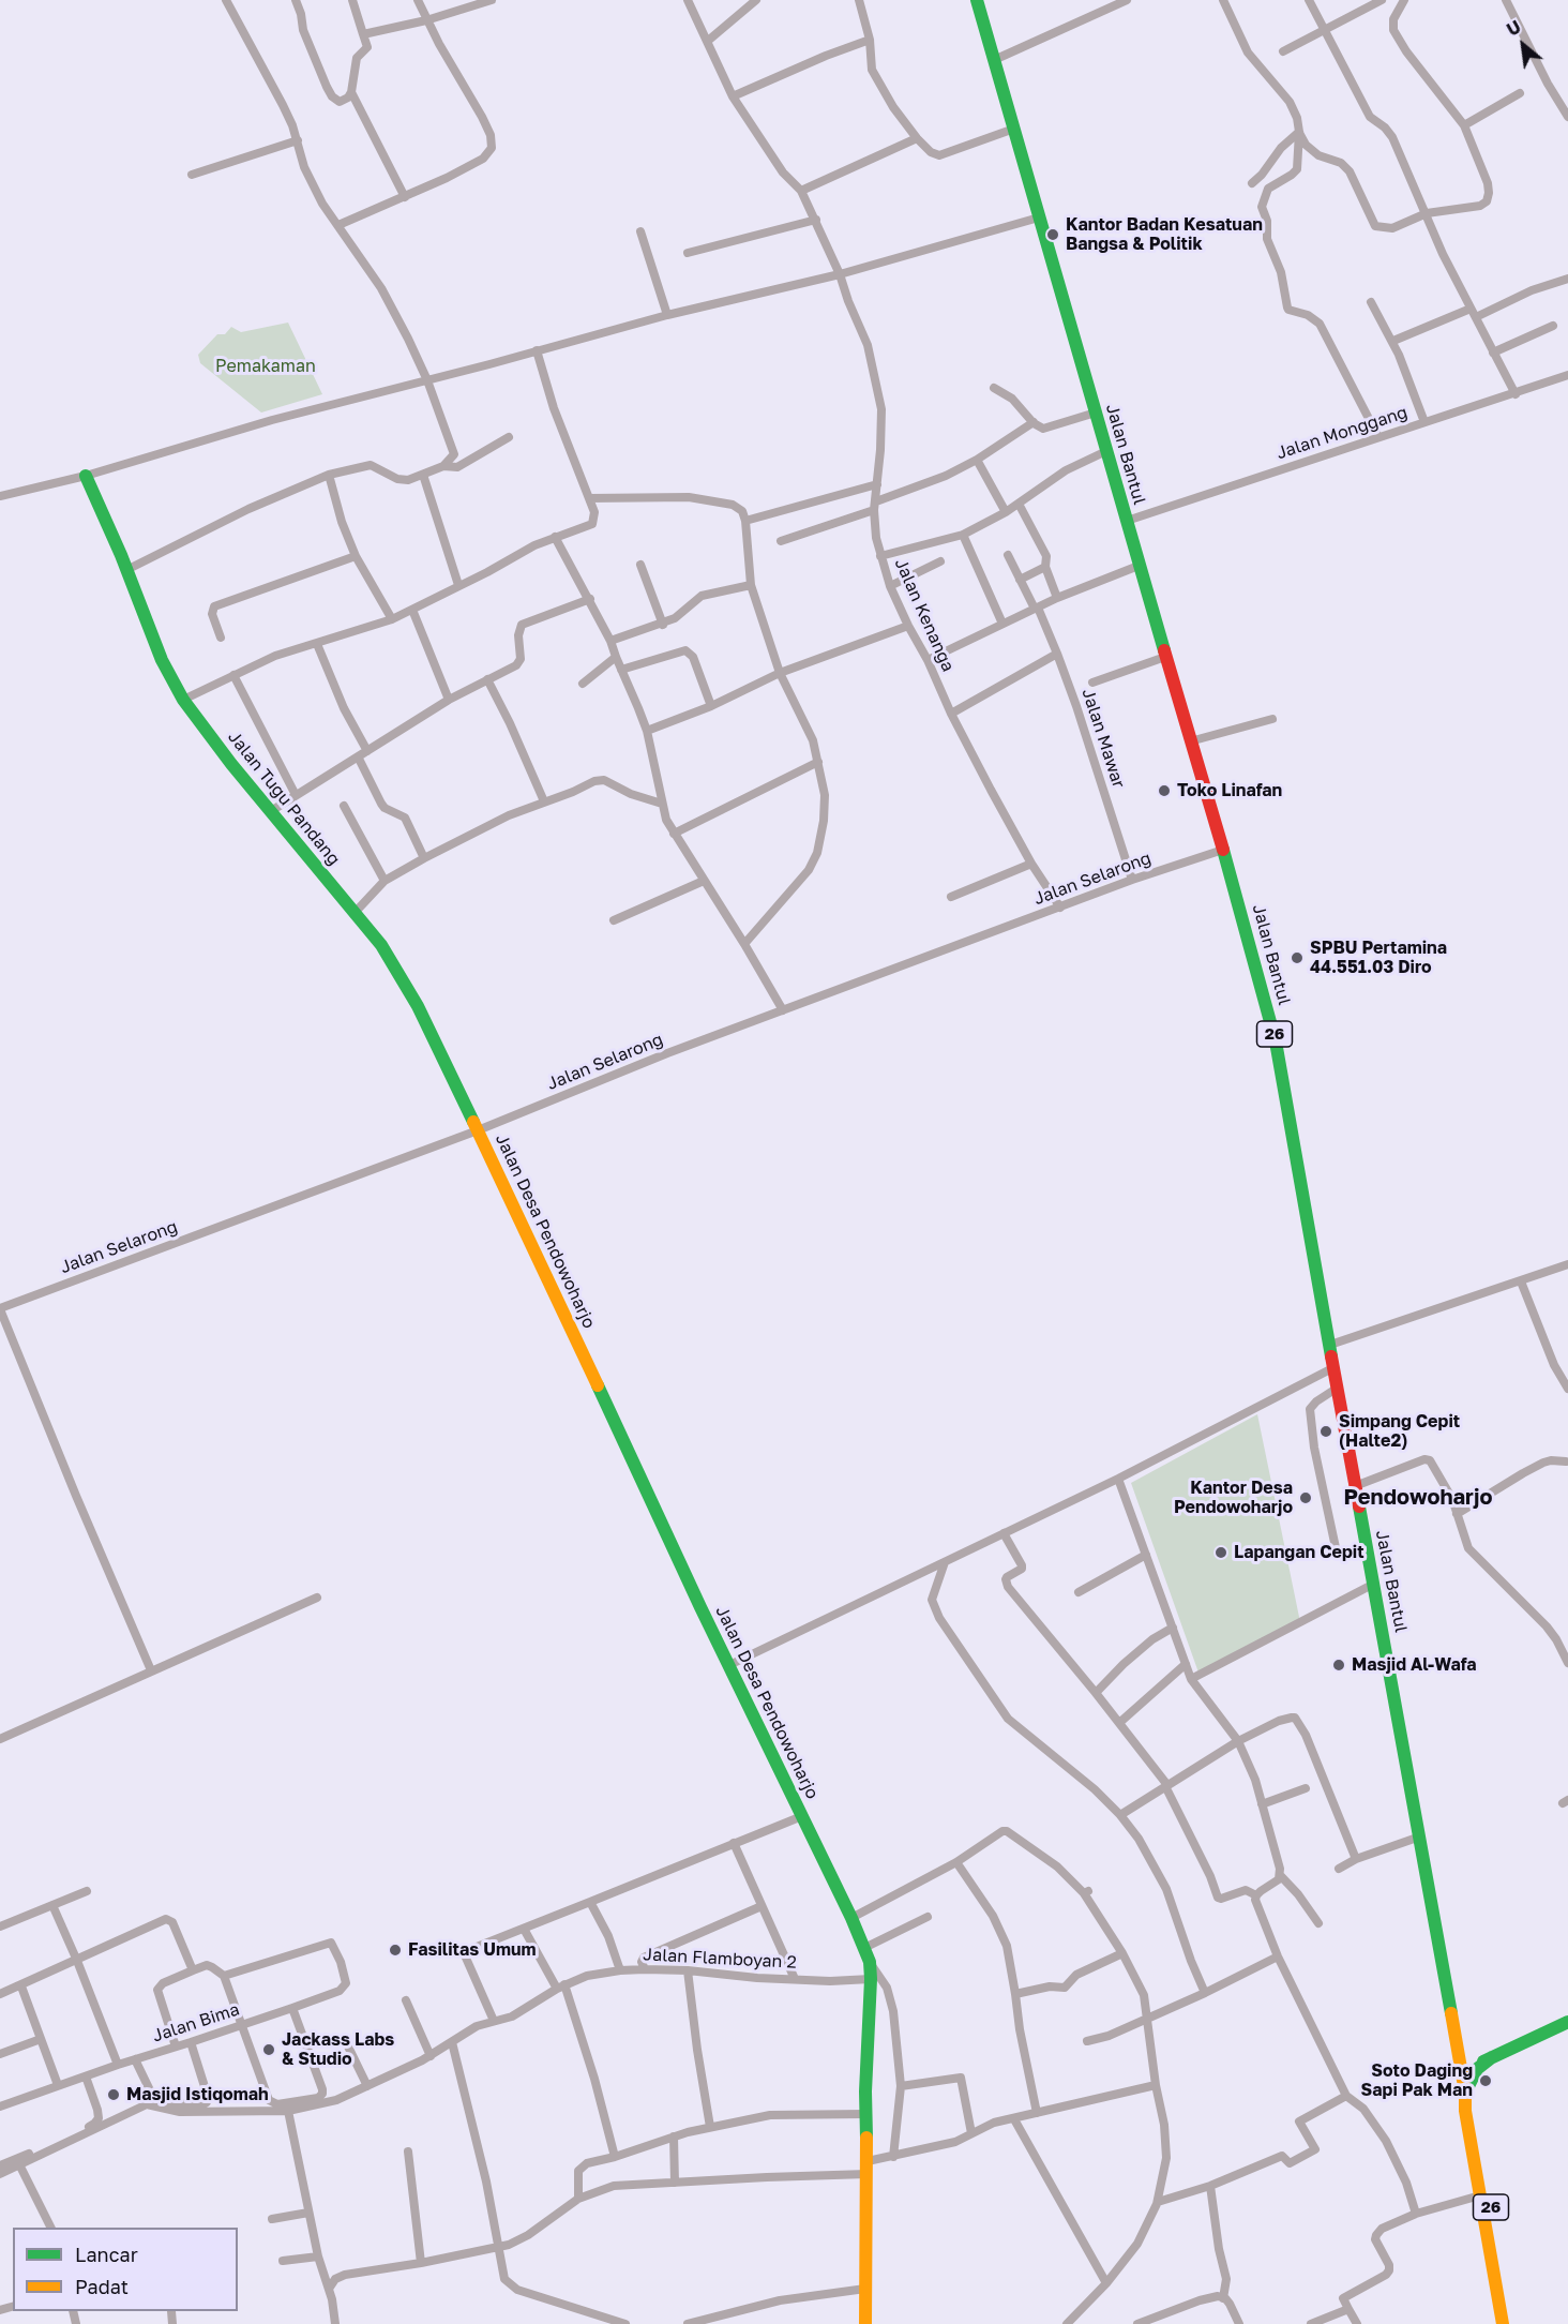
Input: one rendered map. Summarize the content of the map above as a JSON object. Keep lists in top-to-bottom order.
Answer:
{
  "streets": {
    "main road": [
      "Jalan Bantul",
      "Jalan Tugu Pandang",
      "26",
      "Jalan Desa Pendowoharjo"
    ],
    "street": [
      "Jalan Monggang",
      "Jalan Kenanga",
      "Jalan Mawar",
      "Jalan Selarong",
      "Jalan Flamboyan 2",
      "Jalan Bima"
    ]
  },
  "crossings": [
    ["Jalan Monggang", "Jalan Bantul"],
    ["Jalan Bantul", "Jalan Selarong"],
    ["Jalan Kenanga", "Jalan Selarong"],
    ["Jalan Mawar", "Jalan Selarong"],
    ["Jalan Tugu Pandang", "Jalan Selarong"],
    ["Jalan Tugu Pandang", "Jalan Desa Pendowoharjo"],
    ["Jalan Selarong", "Jalan Desa Pendowoharjo"],
    ["Jalan Desa Pendowoharjo", "Jalan Flamboyan 2"]
  ],
  "districts": ["Pendowoharjo"],
  "parks": ["Pemakaman"],
  "places": [
    "Kantor Badan Kesatuan Bangsa & Politik",
    "Toko Linafan",
    "SPBU Pertamina 44.551.03 Diro",
    "Simpang Cepit (Halte2)",
    "Kantor Desa Pendowoharjo",
    "Lapangan Cepit",
    "Masjid Al-Wafa",
    "Fasilitas Umum",
    "Jackass Labs & Studio",
    "Soto Daging Sapi Pak Man",
    "Masjid Istiqomah"
  ],
  "legend": ["Lancar", "Padat"],
  "north": "top left"
}
